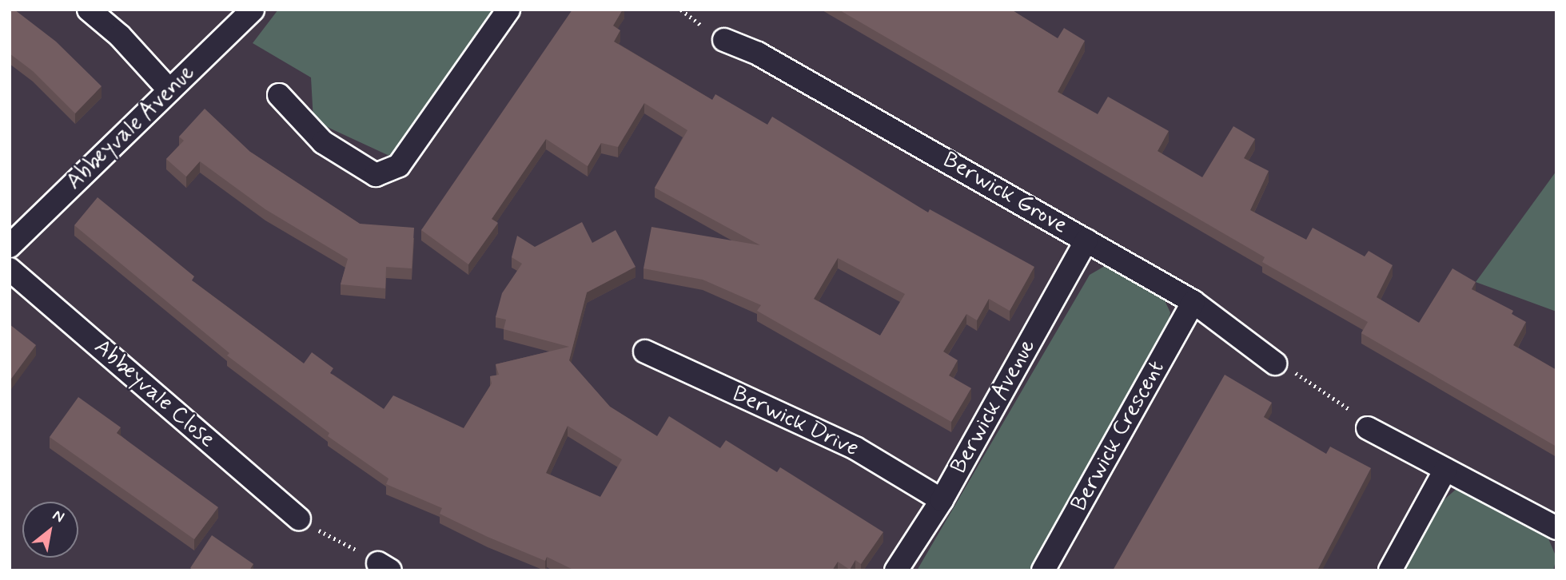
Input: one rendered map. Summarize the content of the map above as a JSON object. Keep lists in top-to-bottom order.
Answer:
{
  "streets": {
    "street": [
      "Abbeyvale Avenue",
      "Berwick Grove",
      "Abbeyvale Close",
      "Berwick Avenue",
      "Berwick Drive",
      "Berwick Crescent"
    ]
  },
  "crossings": [
    ["Berwick Grove", "Berwick Avenue"],
    ["Berwick Grove", "Berwick Crescent"],
    ["Berwick Avenue", "Berwick Drive"]
  ],
  "north": "top right"
}
